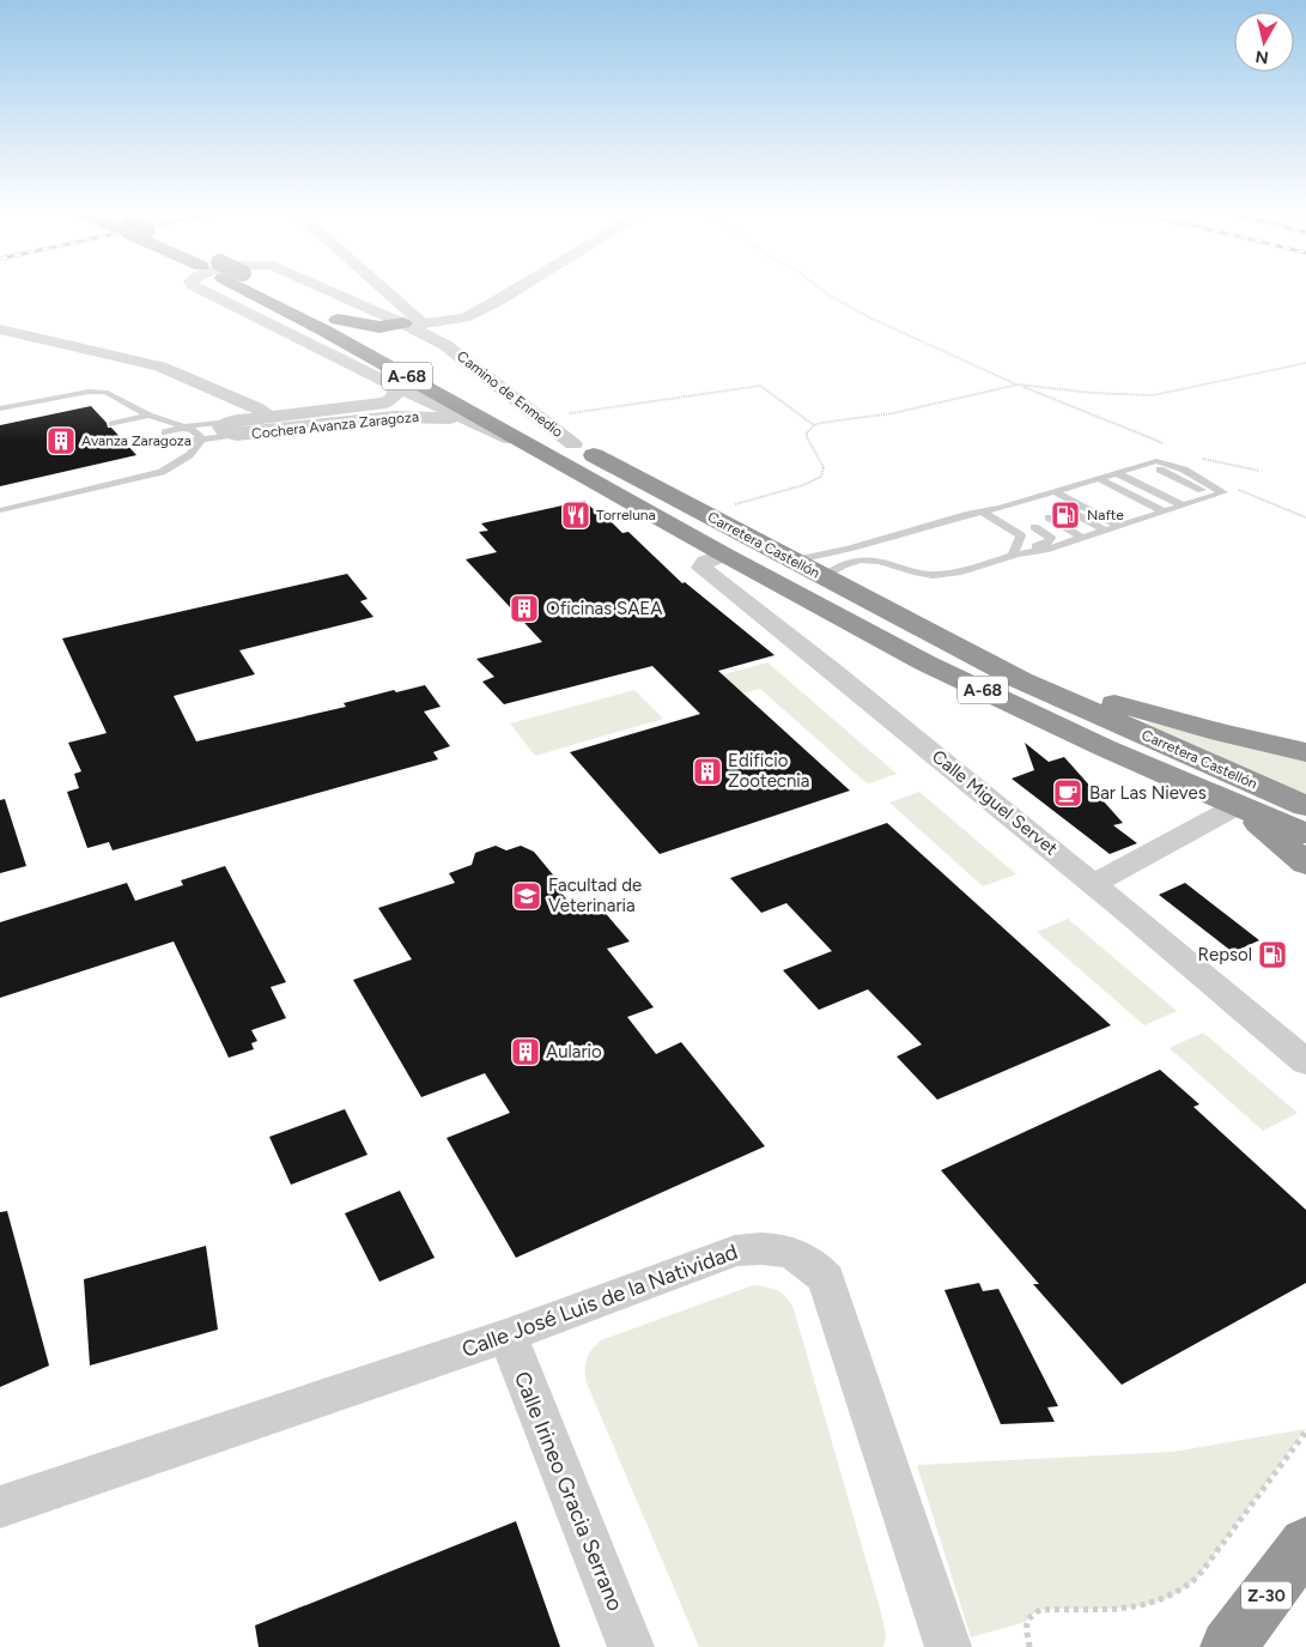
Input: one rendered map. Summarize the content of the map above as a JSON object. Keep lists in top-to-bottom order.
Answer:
{
  "streets": {
    "highway": ["A-68", "Carretera Castellón", "Z-30"],
    "street": [
      "Camino de Enmedio",
      "Cochera Avanza Zaragoza",
      "Calle Miguel Servet",
      "Calle José Luis de la Natividad",
      "Calle Irineo Gracia Serrano"
    ]
  },
  "crossings": [
    ["Camino de Enmedio", "Carretera Castellón"],
    ["Cochera Avanza Zaragoza", "Carretera Castellón"],
    ["Carretera Castellón", "Calle Miguel Servet"],
    ["Calle José Luis de la Natividad", "Calle Irineo Gracia Serrano"]
  ],
  "places": {
    "building": [
      "Avanza Zaragoza",
      "Oficinas SAEA",
      "Edificio Zootecnia",
      "Aulario"
    ],
    "restaurant": ["Torreluna"],
    "fuel station": ["Nafte", "Repsol"],
    "cafe": ["Bar Las Nieves"],
    "school or university": ["Facultad de Veterinaria"]
  },
  "north": "bottom"
}
